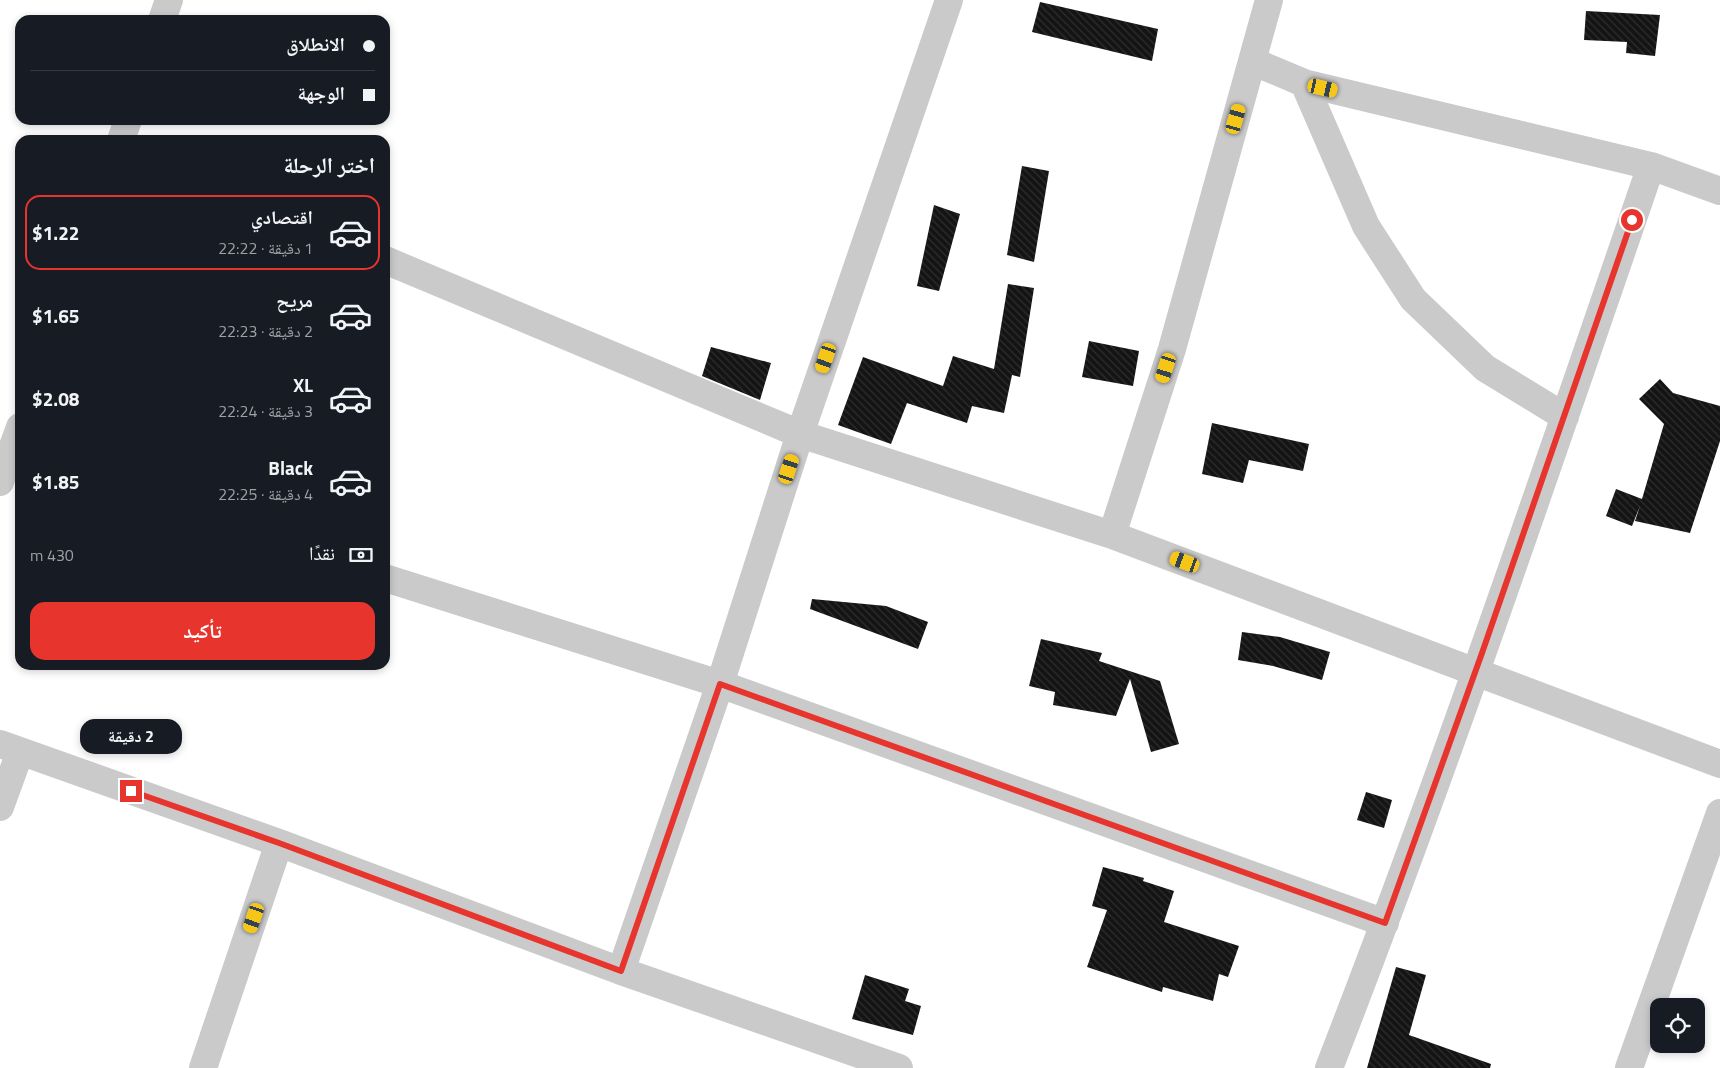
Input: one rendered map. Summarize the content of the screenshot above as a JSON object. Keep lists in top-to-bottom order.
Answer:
{
  "page": {
    "banner": ["الانطلاق", "الوجهة"],
    "heading": "اختر الرحلة",
    "list": [
      {
        "name": "اقتصادي",
        "note": "1 دقيقة · 22:22",
        "value": "$1.22"
      },
      {
        "name": "مريح",
        "note": "2 دقيقة · 22:23",
        "value": "$1.65"
      },
      {
        "name": "XL",
        "note": "3 دقيقة · 22:24",
        "value": "$2.08"
      },
      {
        "name": "Black",
        "note": "4 دقيقة · 22:25",
        "value": "$1.85"
      }
    ],
    "pay": ["نقدًا", "430 m"],
    "buttons": "تأكيد",
    "bubble": "2 دقيقة"
  }
}
